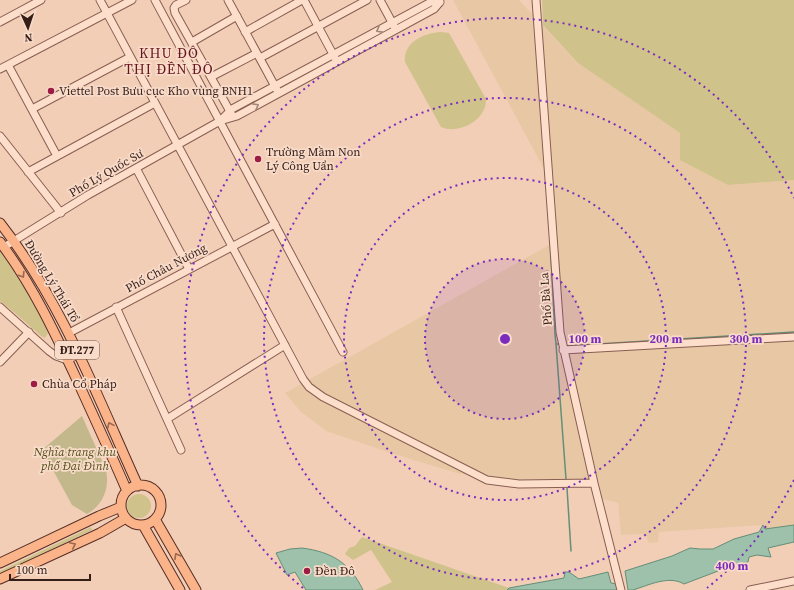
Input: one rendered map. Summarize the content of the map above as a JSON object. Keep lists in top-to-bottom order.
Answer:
{
  "streets": {
    "main road": ["Đường Lý Thái Tổ", "ĐT.277"],
    "street": ["Phố Lý Quốc Sư", "Phố Châu Nương", "Phố Bà La"]
  },
  "crossings": [
    ["Phố Lý Quốc Sư", "Đường Lý Thái Tổ"],
    ["Phố Châu Nương", "Đường Lý Thái Tổ"]
  ],
  "districts": ["KHU ĐÔ THỊ ĐỀN ĐÔ"],
  "parks": ["Nghĩa trang khu phố Đại Đình"],
  "places": [
    "Viettel Post Bưu cục Kho vùng BNH1",
    "Trường Mầm Non Lý Công Uẩn",
    "Chùa Cổ Pháp",
    "Đền Đô"
  ],
  "scale_bar": "100 m",
  "north": "bottom",
  "rings": [
    "100 m",
    "200 m",
    "300 m",
    "400 m"
  ]
}
